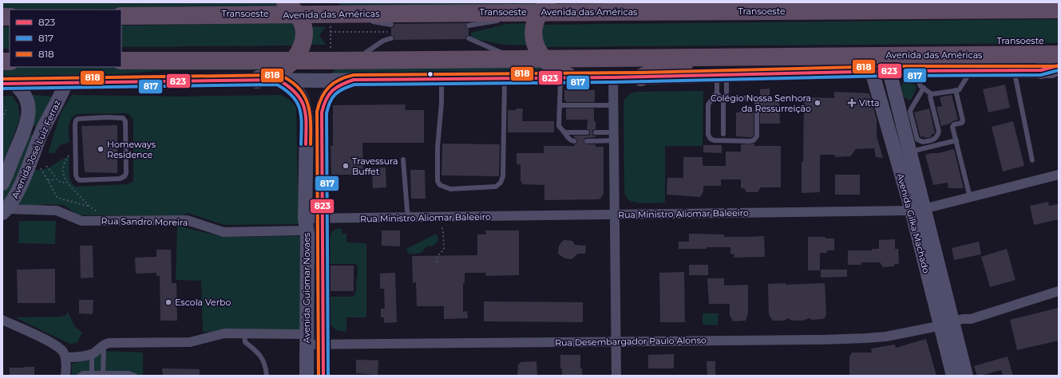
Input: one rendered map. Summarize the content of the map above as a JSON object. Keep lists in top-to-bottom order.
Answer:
{
  "streets": {
    "highway": ["Avenida das Américas"],
    "street": [
      "Avenida José Luiz Ferraz",
      "Rua Ministro Aliomar Baleeiro",
      "Rua Sandro Moreira",
      "Avenida Gilka Machado",
      "Avenida Guiomar Novaes",
      "Rua Desembargador Paulo Alonso"
    ],
    "lane": ["Transoeste"]
  },
  "crossings": [
    ["Avenida das Américas", "Avenida José Luiz Ferraz"],
    ["Avenida das Américas", "Avenida Gilka Machado"],
    ["Avenida das Américas", "Avenida Guiomar Novaes"],
    ["Avenida José Luiz Ferraz", "Rua Sandro Moreira"],
    ["Rua Ministro Aliomar Baleeiro", "Rua Sandro Moreira"],
    ["Rua Ministro Aliomar Baleeiro", "Avenida Gilka Machado"],
    ["Rua Ministro Aliomar Baleeiro", "Avenida Guiomar Novaes"],
    ["Rua Sandro Moreira", "Avenida Guiomar Novaes"],
    ["Avenida Gilka Machado", "Rua Desembargador Paulo Alonso"],
    ["Avenida Guiomar Novaes", "Rua Desembargador Paulo Alonso"]
  ],
  "places": {
    "other": [
      "Colégio Nossa Senhora da Ressurreição",
      "Homeways Residence",
      "Travessura Buffet",
      "Escola Verbo"
    ],
    "health": ["Vitta"]
  },
  "lines": ["transit line 823", "transit line 818", "transit line 817"],
  "legend": ["823", "817", "818"]
}
